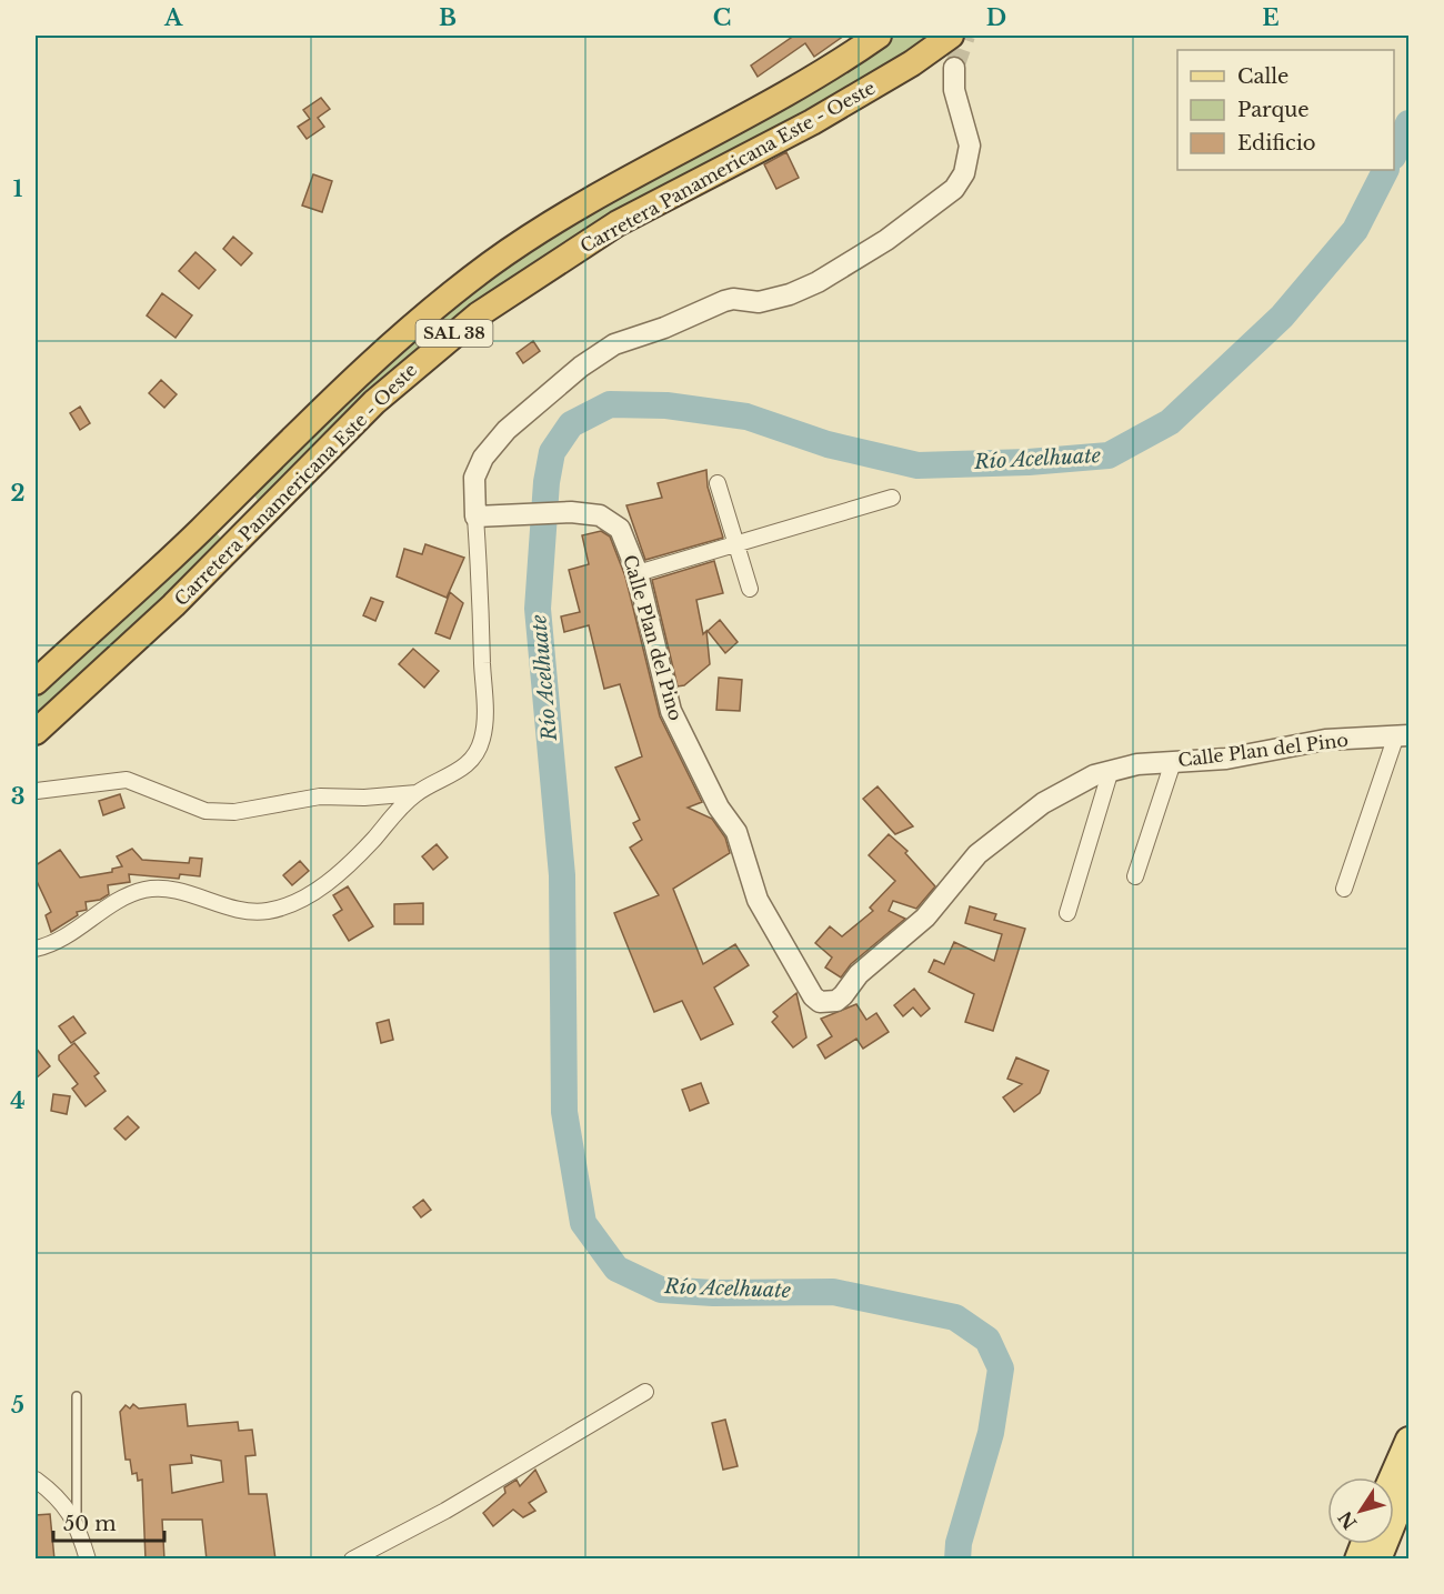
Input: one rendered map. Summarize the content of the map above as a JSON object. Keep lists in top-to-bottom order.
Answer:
{
  "streets": {
    "highway": ["Carretera Panamericana Este - Oeste", "SAL 38"],
    "street": ["Calle Plan del Pino"]
  },
  "water": ["Río Acelhuate"],
  "legend": ["Calle", "Parque", "Edificio"],
  "scale_bar": "50 m",
  "north": "bottom left",
  "grid": {
    "columns": [
      "A",
      "B",
      "C",
      "D",
      "E"
    ],
    "rows": [
      "1",
      "2",
      "3",
      "4",
      "5"
    ]
  }
}
